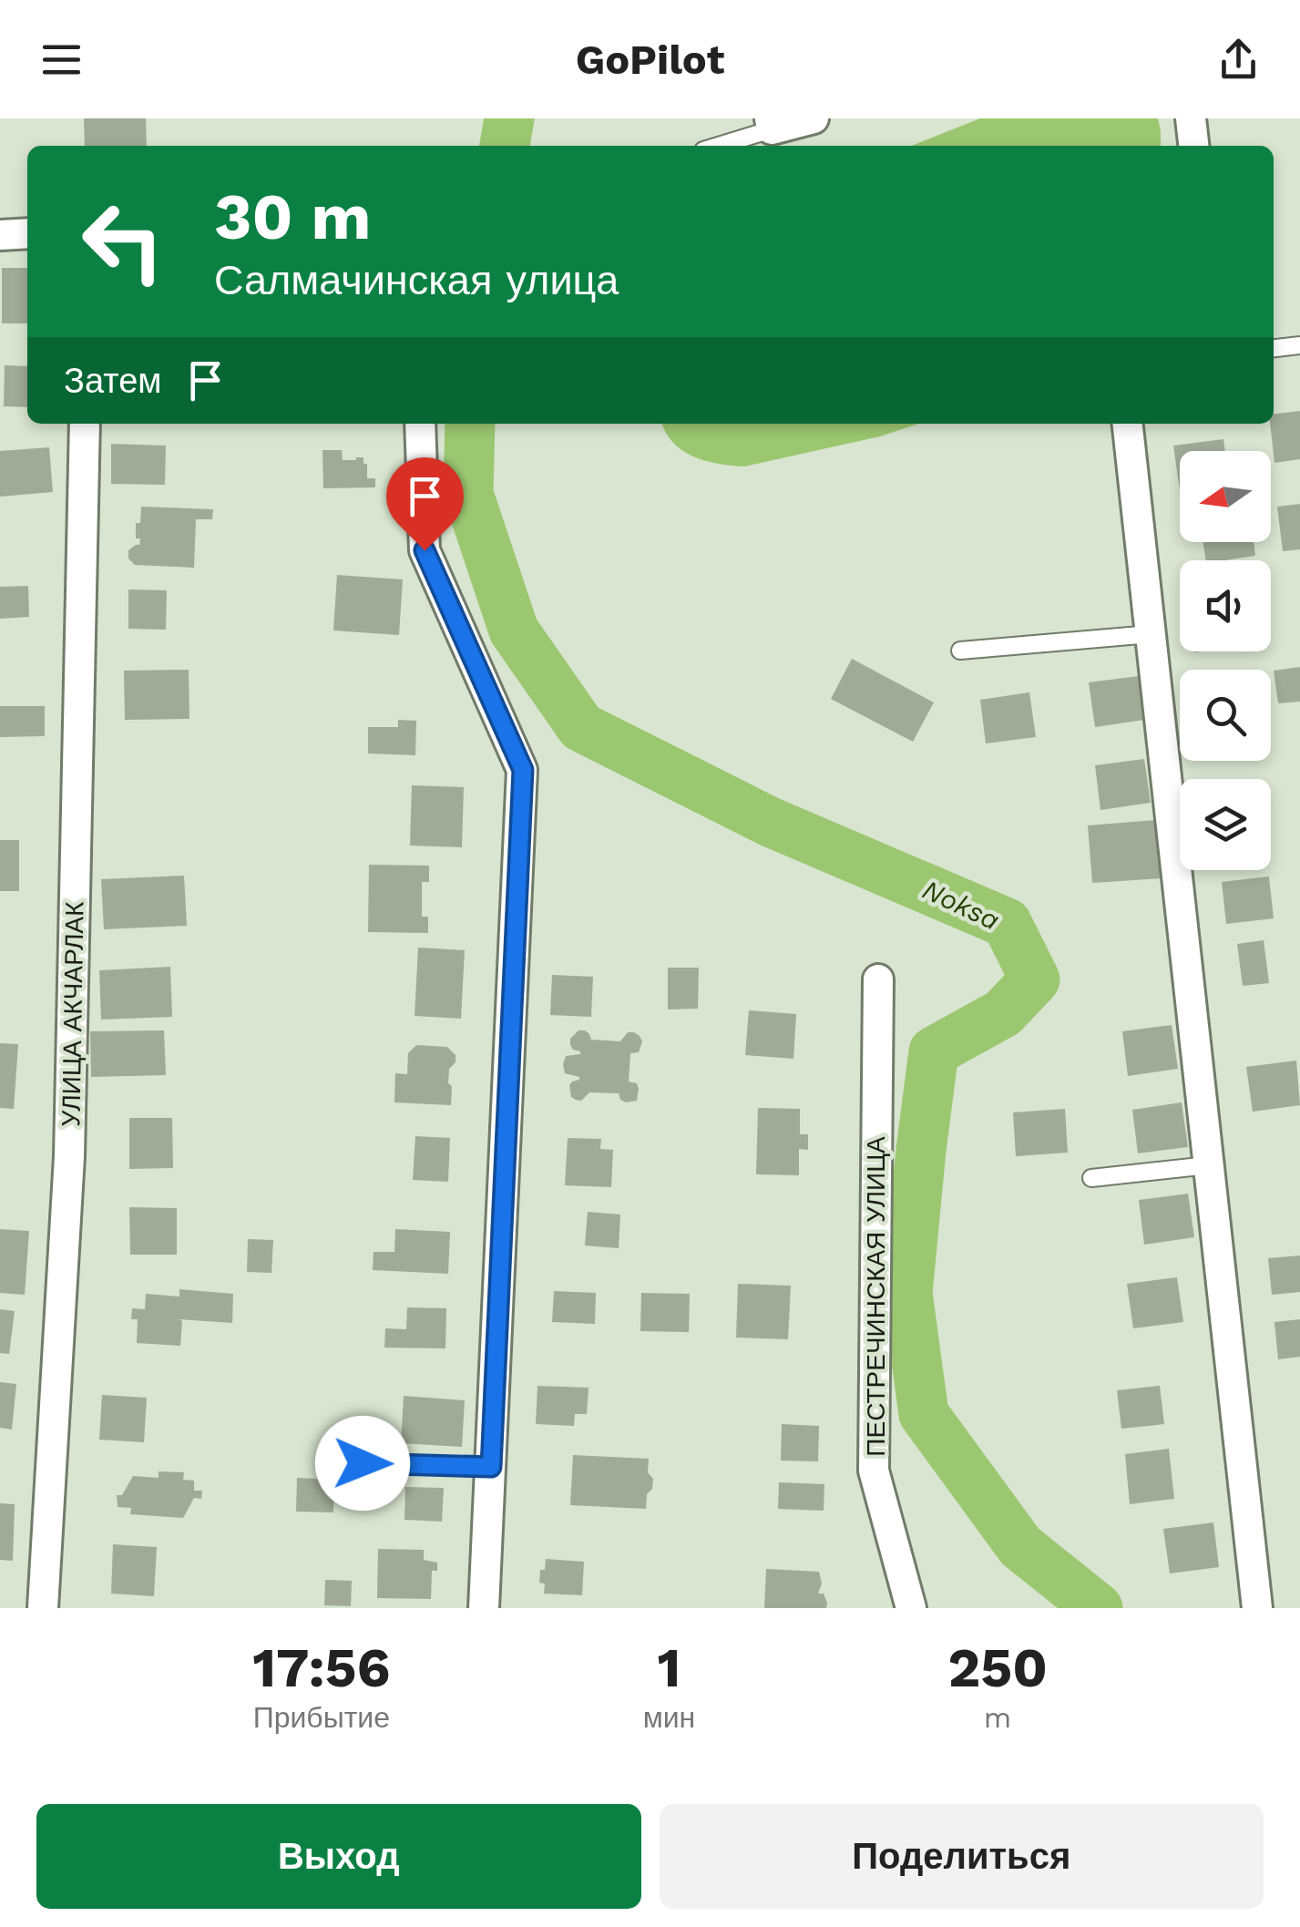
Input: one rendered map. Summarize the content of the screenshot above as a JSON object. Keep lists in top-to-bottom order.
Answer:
{
  "streets": {
    "street": ["УЛИЦА АКЧАРЛАК", "ПЕСТРЕЧИНСКАЯ УЛИЦА"]
  },
  "water": ["Noksa"],
  "north": "left",
  "page": {
    "header": "GoPilot",
    "turn": ["30 m", "Салмачинская улица"],
    "then": "Затем",
    "eta": [
      "17:56",
      "Прибытие",
      "1",
      "мин",
      "250",
      "m"
    ],
    "buttons": ["Выход", "Поделиться"]
  }
}
